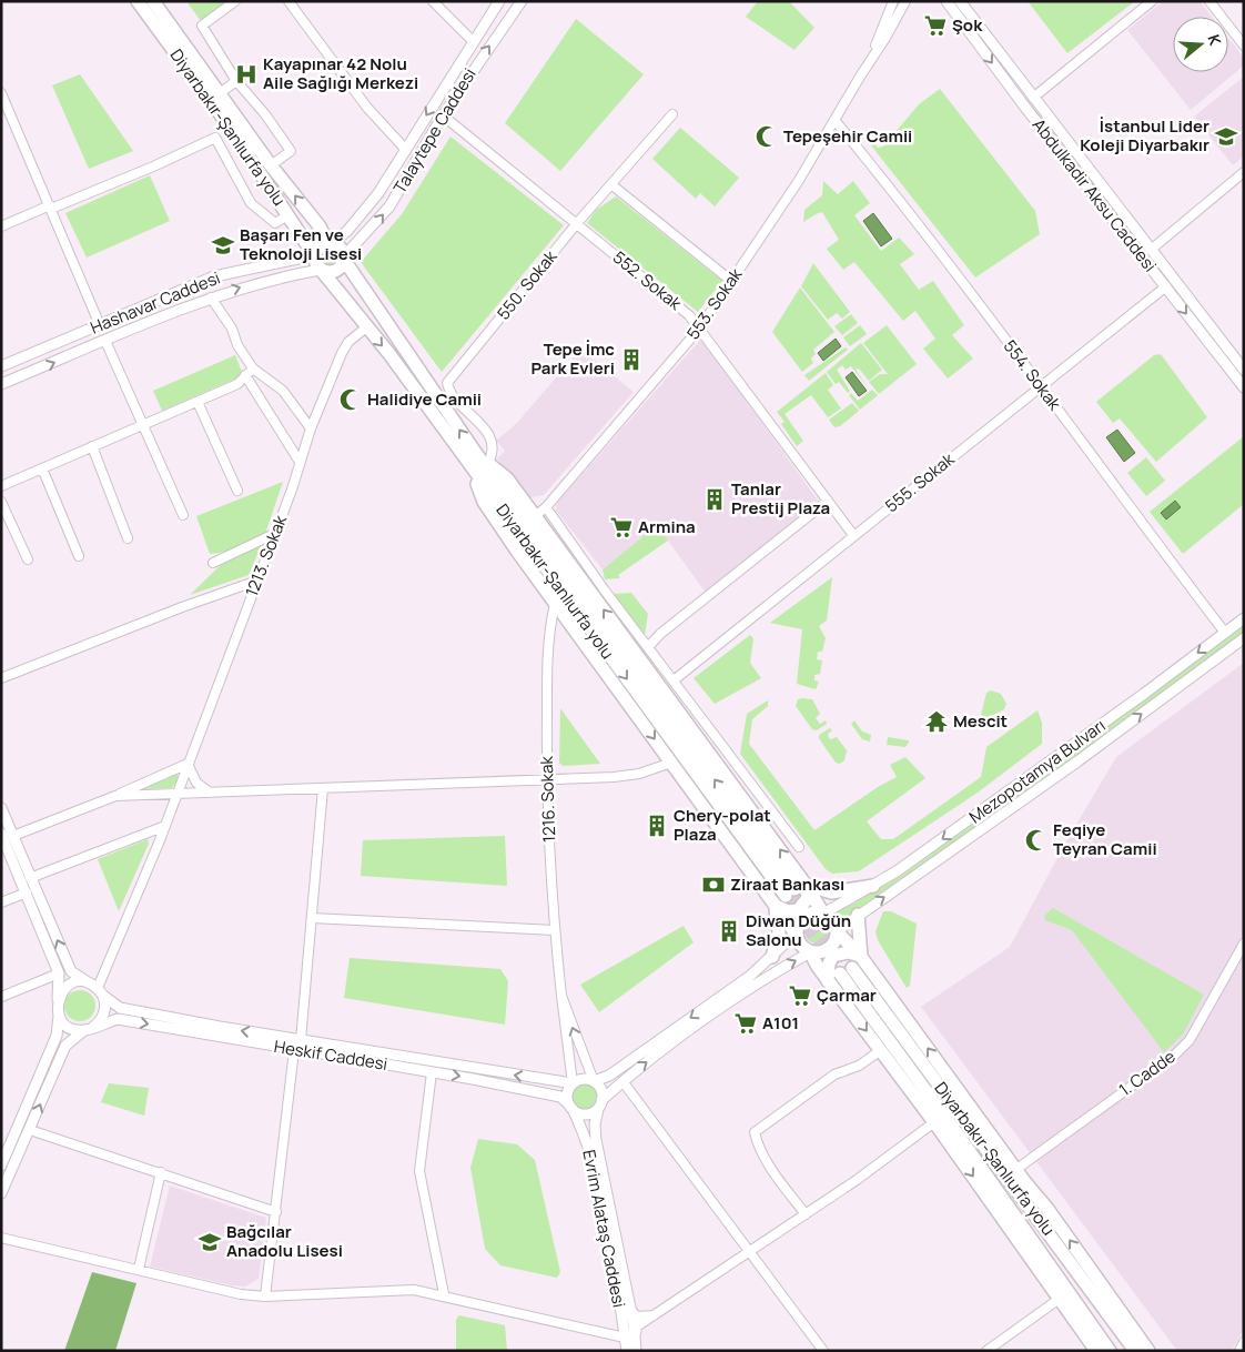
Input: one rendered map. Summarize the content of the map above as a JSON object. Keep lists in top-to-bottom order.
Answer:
{
  "streets": {
    "highway": ["Diyarbakır-Şanlıurfa yolu"],
    "main road": [
      "Talaytepe Caddesi",
      "Abdulkadir Aksu Caddesi",
      "Hashavar Caddesi",
      "Mezopotamya Bulvarı",
      "Heskif Caddesi",
      "Evrim Alataş Caddesi"
    ],
    "street": [
      "552. Sokak",
      "550. Sokak",
      "553. Sokak",
      "554. Sokak",
      "555. Sokak",
      "1213. Sokak",
      "1216. Sokak",
      "1. Cadde"
    ]
  },
  "crossings": [
    ["Diyarbakır-Şanlıurfa yolu", "Talaytepe Caddesi"],
    ["Diyarbakır-Şanlıurfa yolu", "550. Sokak"],
    ["Diyarbakır-Şanlıurfa yolu", "Hashavar Caddesi"],
    ["Diyarbakır-Şanlıurfa yolu", "1213. Sokak"],
    ["Talaytepe Caddesi", "552. Sokak"],
    ["Talaytepe Caddesi", "Hashavar Caddesi"],
    ["Abdulkadir Aksu Caddesi", "555. Sokak"],
    ["552. Sokak", "550. Sokak"],
    ["552. Sokak", "553. Sokak"],
    ["552. Sokak", "555. Sokak"],
    ["553. Sokak", "554. Sokak"],
    ["554. Sokak", "555. Sokak"],
    ["554. Sokak", "Mezopotamya Bulvarı"],
    ["1213. Sokak", "Heskif Caddesi"],
    ["Heskif Caddesi", "Evrim Alataş Caddesi"]
  ],
  "places": {
    "supermarket": [
      "Şok",
      "Armina",
      "Çarmar",
      "A101"
    ],
    "hospital": ["Kayapınar 42 Nolu Aile Sağlığı Merkezi"],
    "mosque": ["Tepeşehir Camii", "Halidiye Camii", "Feqiye Teyran Camii"],
    "school or university": ["İstanbul Lider Koleji Diyarbakır", "Başarı Fen ve Teknoloji Lisesi", "Bağcılar Anadolu Lisesi"],
    "building": [
      "Tepe İmc Park Evleri",
      "Tanlar Prestij Plaza",
      "Chery-polat Plaza",
      "Diwan Düğün Salonu"
    ],
    "temple": ["Mescit"],
    "bank": ["Ziraat Bankası"]
  },
  "north": "right"
}
